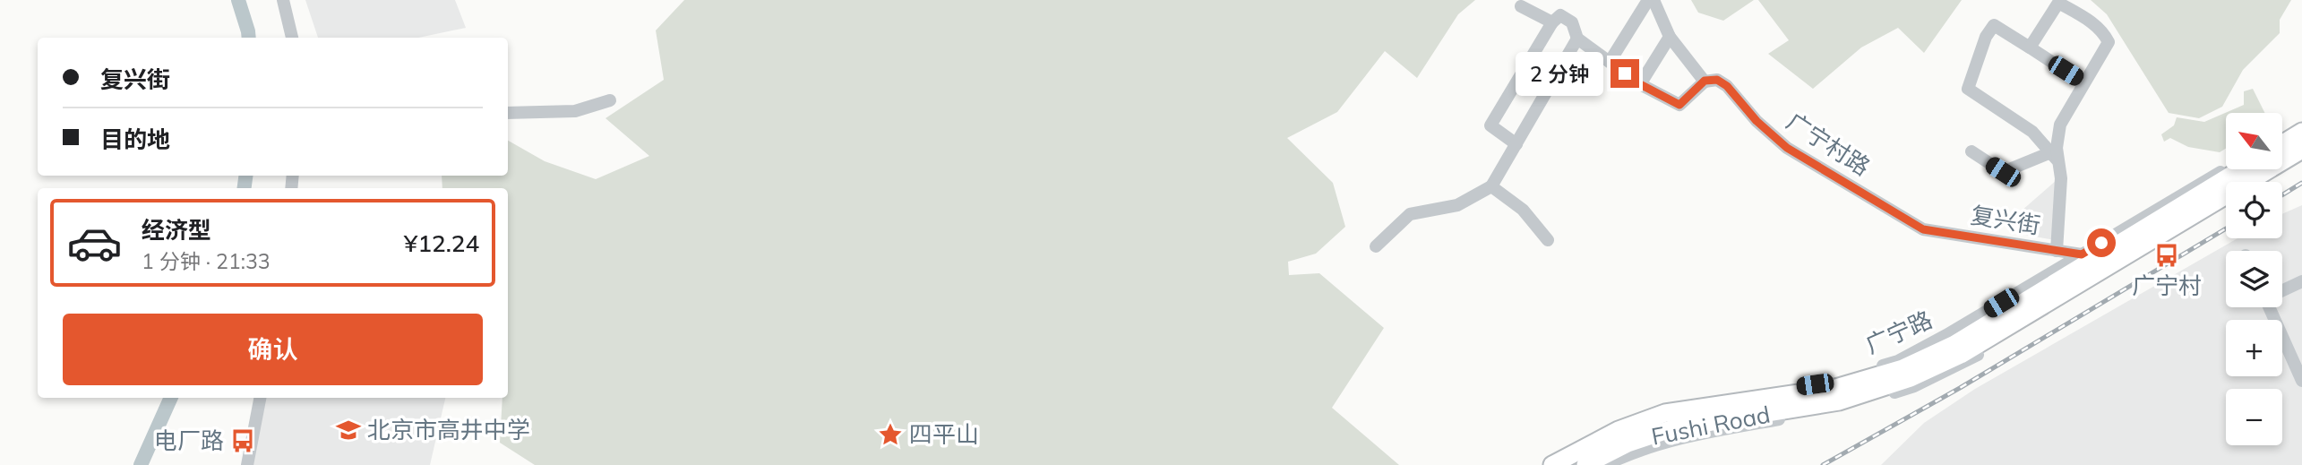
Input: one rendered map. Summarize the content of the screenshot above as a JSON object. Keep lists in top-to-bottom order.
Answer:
{
  "streets": {
    "highway": ["Fushi Road"],
    "street": ["广宁村路", "复兴街", "广宁路"]
  },
  "crossings": [
    ["广宁村路", "复兴街"],
    ["复兴街", "广宁路"]
  ],
  "places": {
    "bus stop": ["广宁村", "电厂路"],
    "school or university": ["北京市高井中学"],
    "place": ["四平山"]
  },
  "north": "top left",
  "page": {
    "banner": ["复兴街", "目的地"],
    "bubble": "2 分钟",
    "map_buttons": ["+", "−"],
    "list": [
      {
        "name": "经济型",
        "note": "1 分钟 · 21:33",
        "value": "¥12.24"
      }
    ],
    "buttons": "确认"
  }
}
